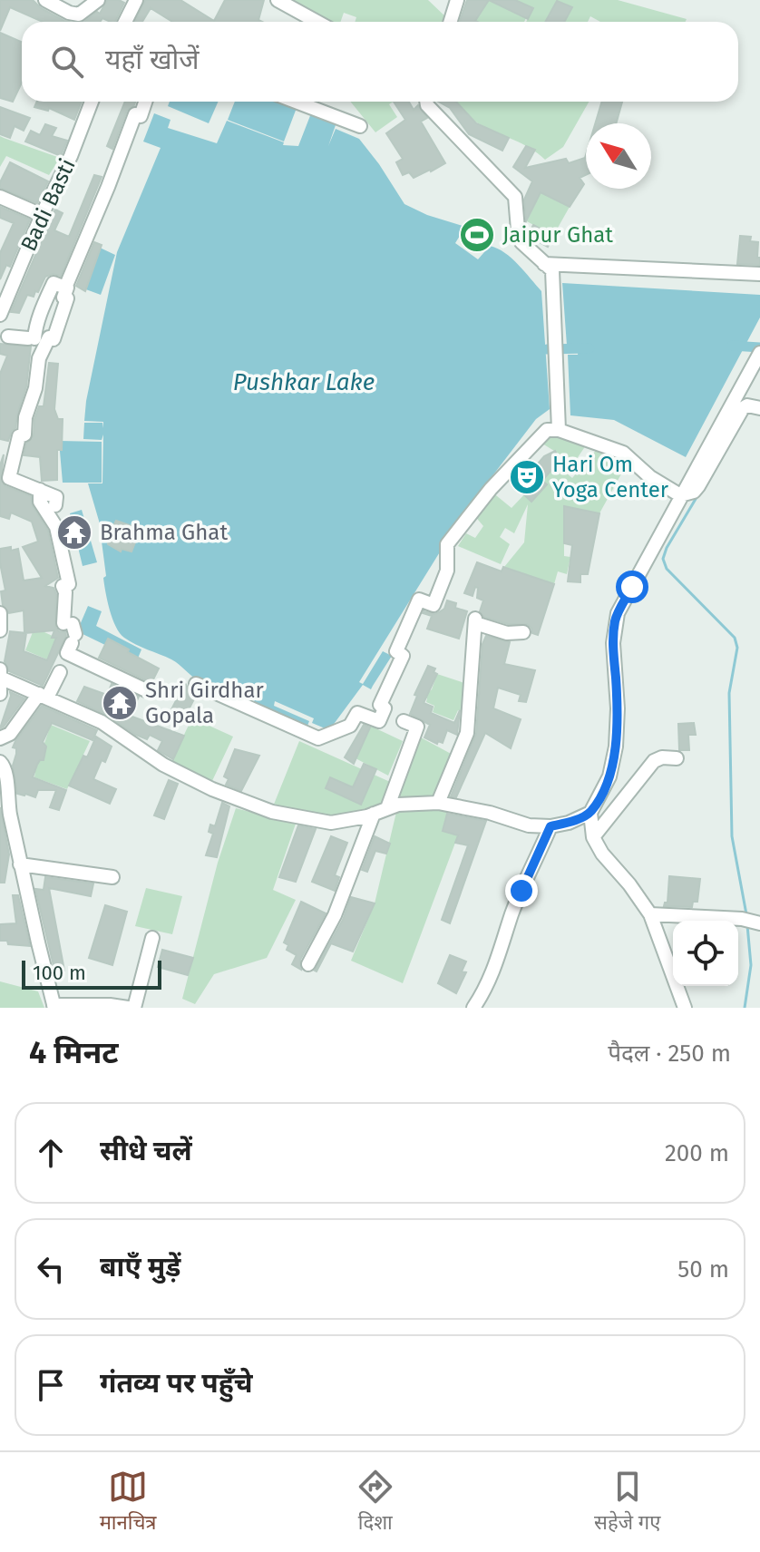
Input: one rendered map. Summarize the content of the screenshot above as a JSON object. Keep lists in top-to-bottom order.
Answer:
{
  "streets": {
    "street": ["Badi Basti"]
  },
  "water": ["Pushkar Lake"],
  "places": {
    "sports": ["Jaipur Ghat"],
    "theatre": ["Hari Om Yoga Center"],
    "temple": ["Brahma Ghat", "Shri Girdhar Gopala"]
  },
  "scale_bar": "100 m",
  "north": "top left",
  "page": {
    "search": "यहाँ खोजें",
    "scale": "100 m",
    "heading": ["4 मिनट", "पैदल · 250 m"],
    "list": [
      ["सीधे चलें", "200 m"],
      ["बाएँ मुड़ें", "50 m"],
      "गंतव्य पर पहुँचे"
    ],
    "nav": ["मानचित्र", "दिशा", "सहेजे गए"]
  }
}
